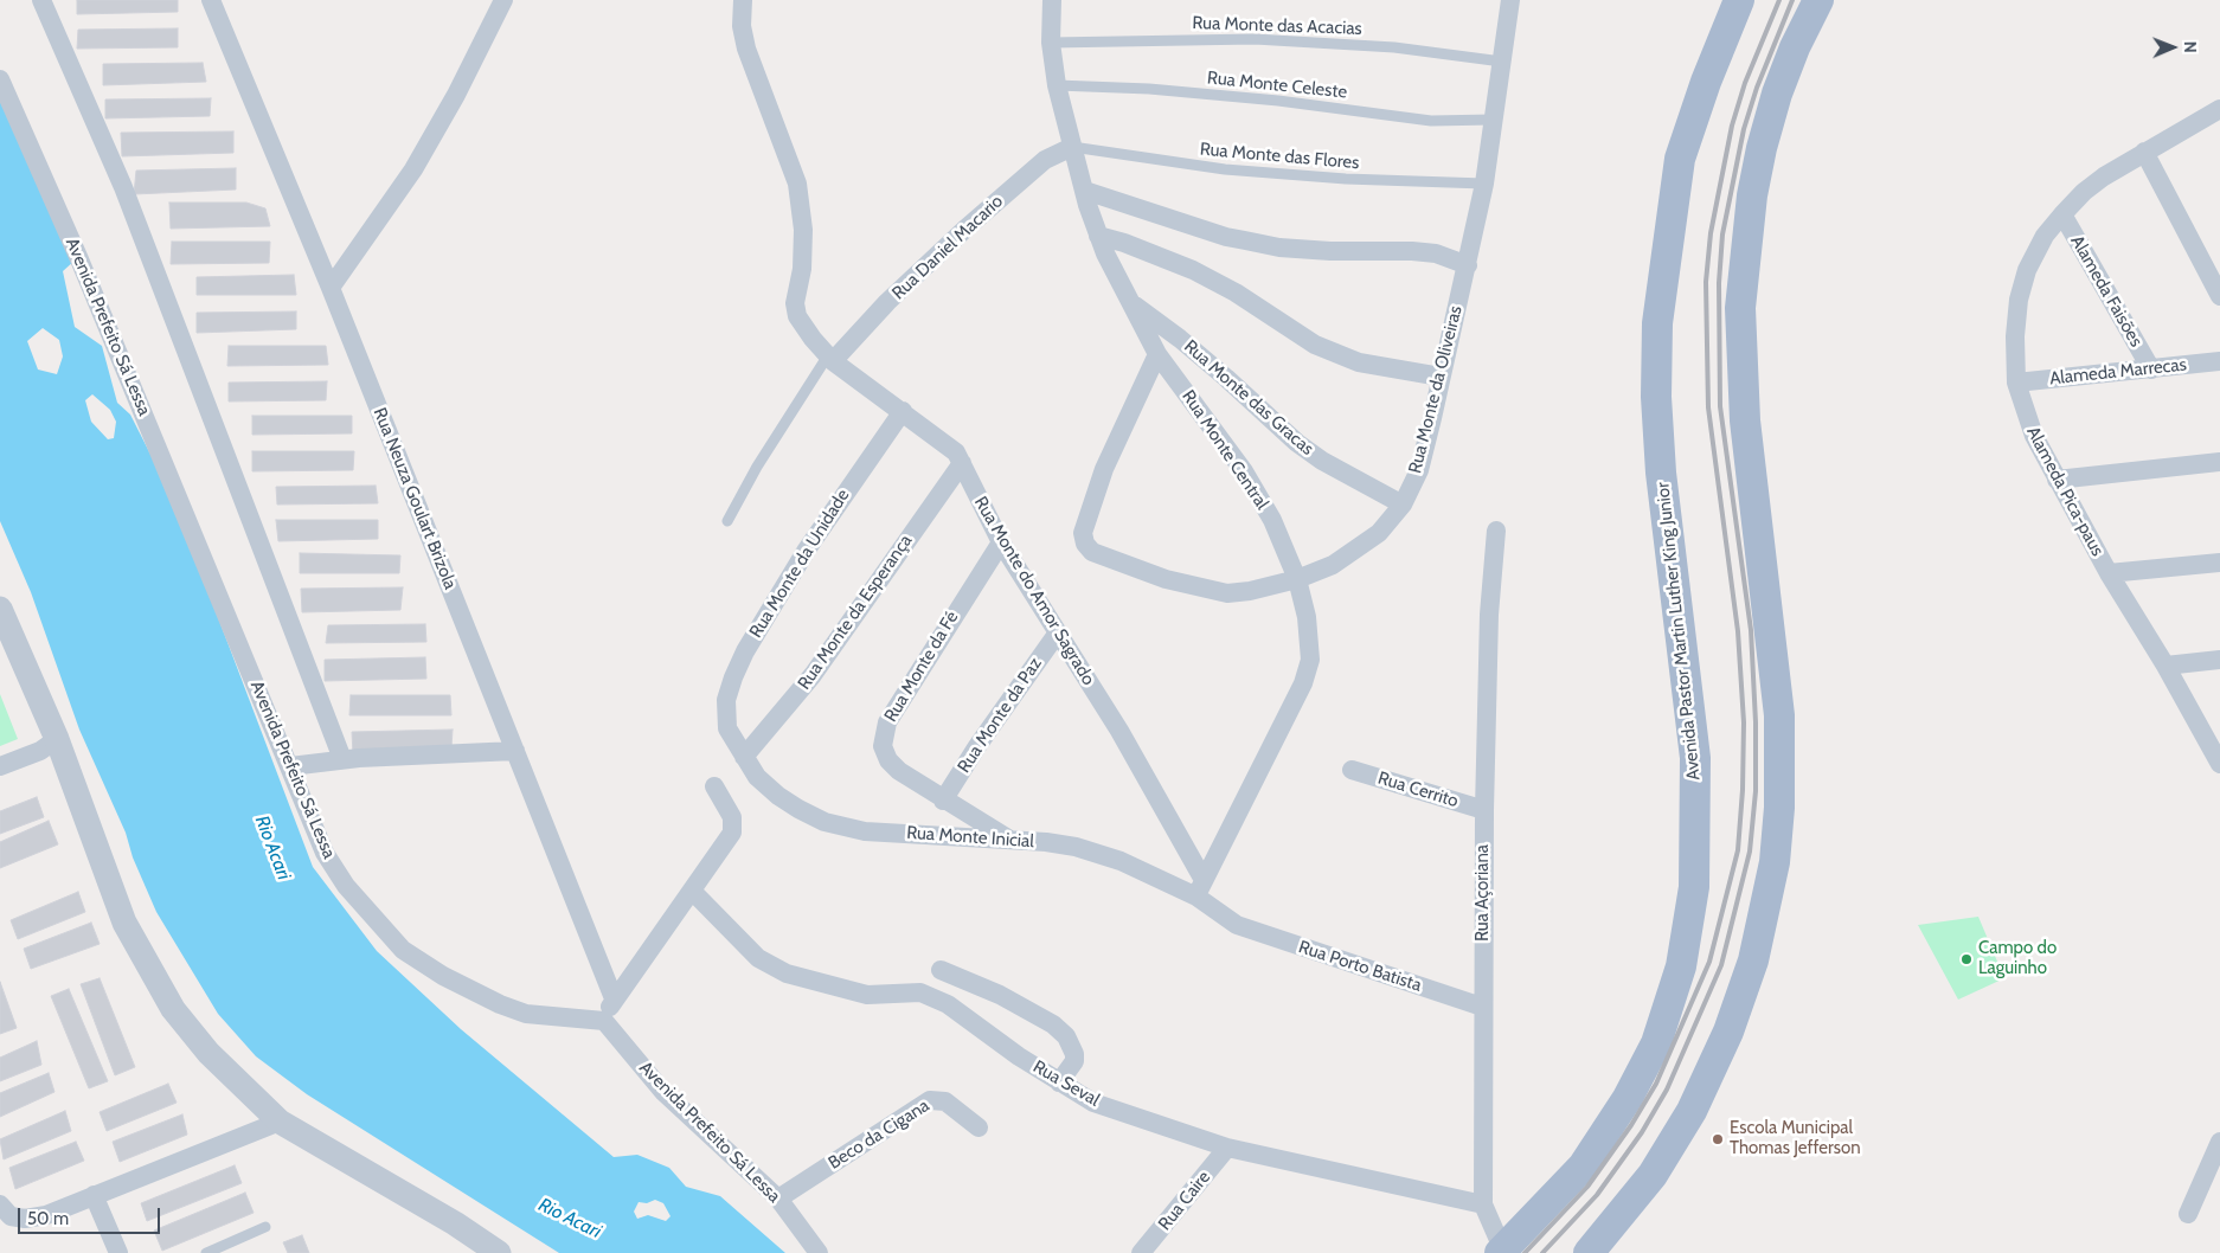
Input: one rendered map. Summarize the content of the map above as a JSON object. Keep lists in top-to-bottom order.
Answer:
{
  "streets": {
    "main road": ["Avenida Pastor Martin Luther King Junior"],
    "street": [
      "Rua Daniel Macario",
      "Alameda Faisões",
      "Avenida Prefeito Sá Lessa",
      "Alameda Marrecas",
      "Rua Monte da Oliveiras",
      "Rua Monte das Gracas",
      "Rua Monte Central",
      "Alameda Pica-paus",
      "Rua Neuza Goulart Brizola",
      "Rua Monte da Unidade",
      "Rua Monte do Amor Sagrado",
      "Rua Monte da Esperança",
      "Rua Monte da Fé",
      "Rua Monte da Paz",
      "Rua Cerrito",
      "Rua Monte Inicial",
      "Rua Açoriana",
      "Rua Porto Batista",
      "Rua Seval",
      "Beco da Cigana",
      "Rua Caire"
    ],
    "lane": ["Rua Monte das Acacias", "Rua Monte Celeste", "Rua Monte das Flores"]
  },
  "crossings": [
    ["Rua Monte das Acacias", "Rua Monte da Oliveiras"],
    ["Rua Monte das Acacias", "Rua Monte Central"],
    ["Rua Monte Celeste", "Rua Monte da Oliveiras"],
    ["Rua Monte Celeste", "Rua Monte Central"],
    ["Rua Monte das Flores", "Rua Daniel Macario"],
    ["Rua Monte das Flores", "Rua Monte da Oliveiras"],
    ["Rua Monte das Flores", "Rua Monte Central"],
    ["Rua Daniel Macario", "Rua Monte Central"],
    ["Rua Daniel Macario", "Rua Monte do Amor Sagrado"],
    ["Alameda Faisões", "Alameda Marrecas"],
    ["Alameda Faisões", "Alameda Pica-paus"],
    ["Avenida Prefeito Sá Lessa", "Beco da Cigana"],
    ["Alameda Marrecas", "Alameda Pica-paus"],
    ["Rua Monte da Oliveiras", "Rua Monte das Gracas"],
    ["Rua Monte da Oliveiras", "Rua Monte Central"],
    ["Rua Monte das Gracas", "Rua Monte Central"],
    ["Rua Monte Central", "Rua Monte do Amor Sagrado"],
    ["Rua Monte Central", "Rua Monte Inicial"],
    ["Rua Monte da Unidade", "Rua Monte do Amor Sagrado"],
    ["Rua Monte da Unidade", "Rua Monte Inicial"],
    ["Rua Monte do Amor Sagrado", "Rua Monte da Esperança"],
    ["Rua Monte do Amor Sagrado", "Rua Monte da Fé"],
    ["Rua Monte do Amor Sagrado", "Rua Monte da Paz"],
    ["Rua Monte do Amor Sagrado", "Rua Monte Inicial"],
    ["Rua Monte da Esperança", "Rua Monte Inicial"],
    ["Avenida Pastor Martin Luther King Junior", "Rua Açoriana"],
    ["Rua Monte da Fé", "Rua Monte da Paz"],
    ["Rua Monte da Fé", "Rua Monte Inicial"],
    ["Rua Cerrito", "Rua Açoriana"],
    ["Rua Monte Inicial", "Rua Porto Batista"],
    ["Rua Açoriana", "Rua Porto Batista"],
    ["Rua Açoriana", "Rua Seval"],
    ["Rua Seval", "Rua Caire"]
  ],
  "water": ["Rio Acari"],
  "places": ["Campo do Laguinho", "Escola Municipal Thomas Jefferson"],
  "scale_bar": "50 m",
  "north": "right"
}
